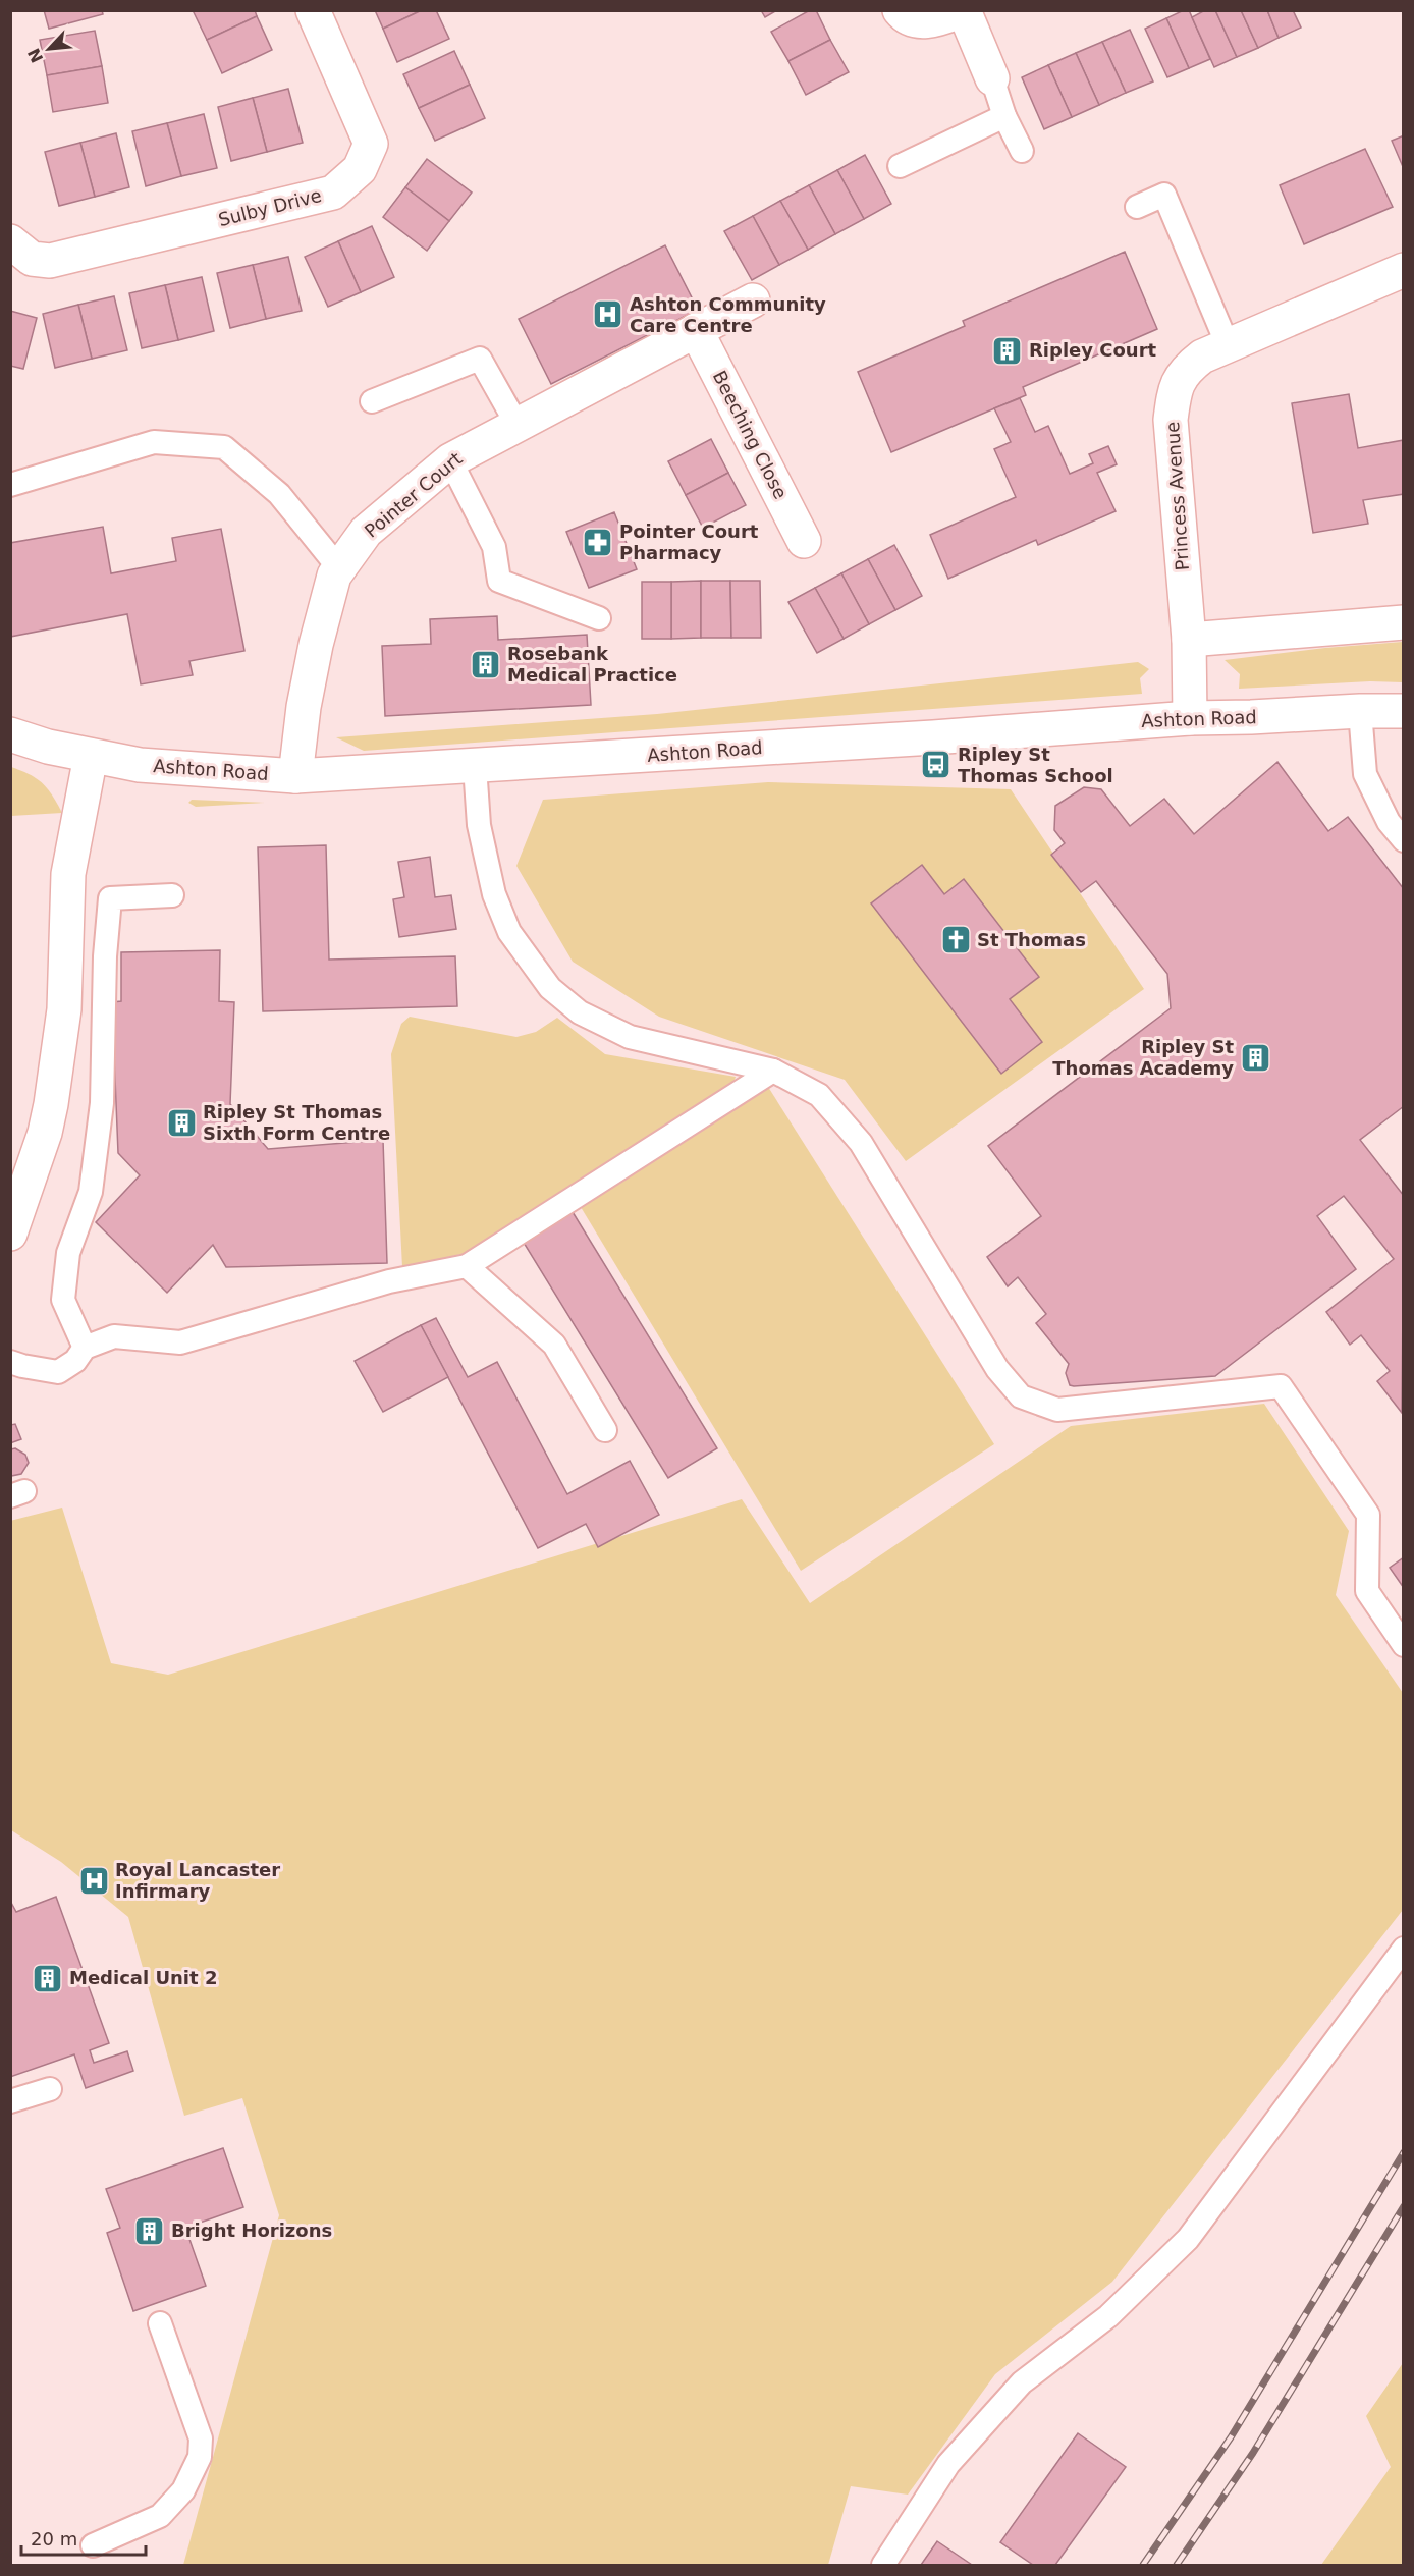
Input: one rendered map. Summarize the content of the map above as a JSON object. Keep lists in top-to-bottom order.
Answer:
{
  "streets": {
    "street": [
      "Sulby Drive",
      "Beeching Close",
      "Pointer Court",
      "Princess Avenue",
      "Ashton Road"
    ]
  },
  "crossings": [
    ["Beeching Close", "Pointer Court"],
    ["Pointer Court", "Ashton Road"],
    ["Princess Avenue", "Ashton Road"]
  ],
  "places": {
    "hospital": ["Ashton Community Care Centre", "Royal Lancaster Infirmary"],
    "building": [
      "Ripley Court",
      "Rosebank Medical Practice",
      "Ripley St Thomas Academy",
      "Ripley St Thomas Sixth Form Centre",
      "Medical Unit 2",
      "Bright Horizons"
    ],
    "pharmacy": ["Pointer Court Pharmacy"],
    "bus stop": ["Ripley St Thomas School"],
    "church": ["St Thomas"]
  },
  "scale_bar": "20 m",
  "north": "bottom left"
}
